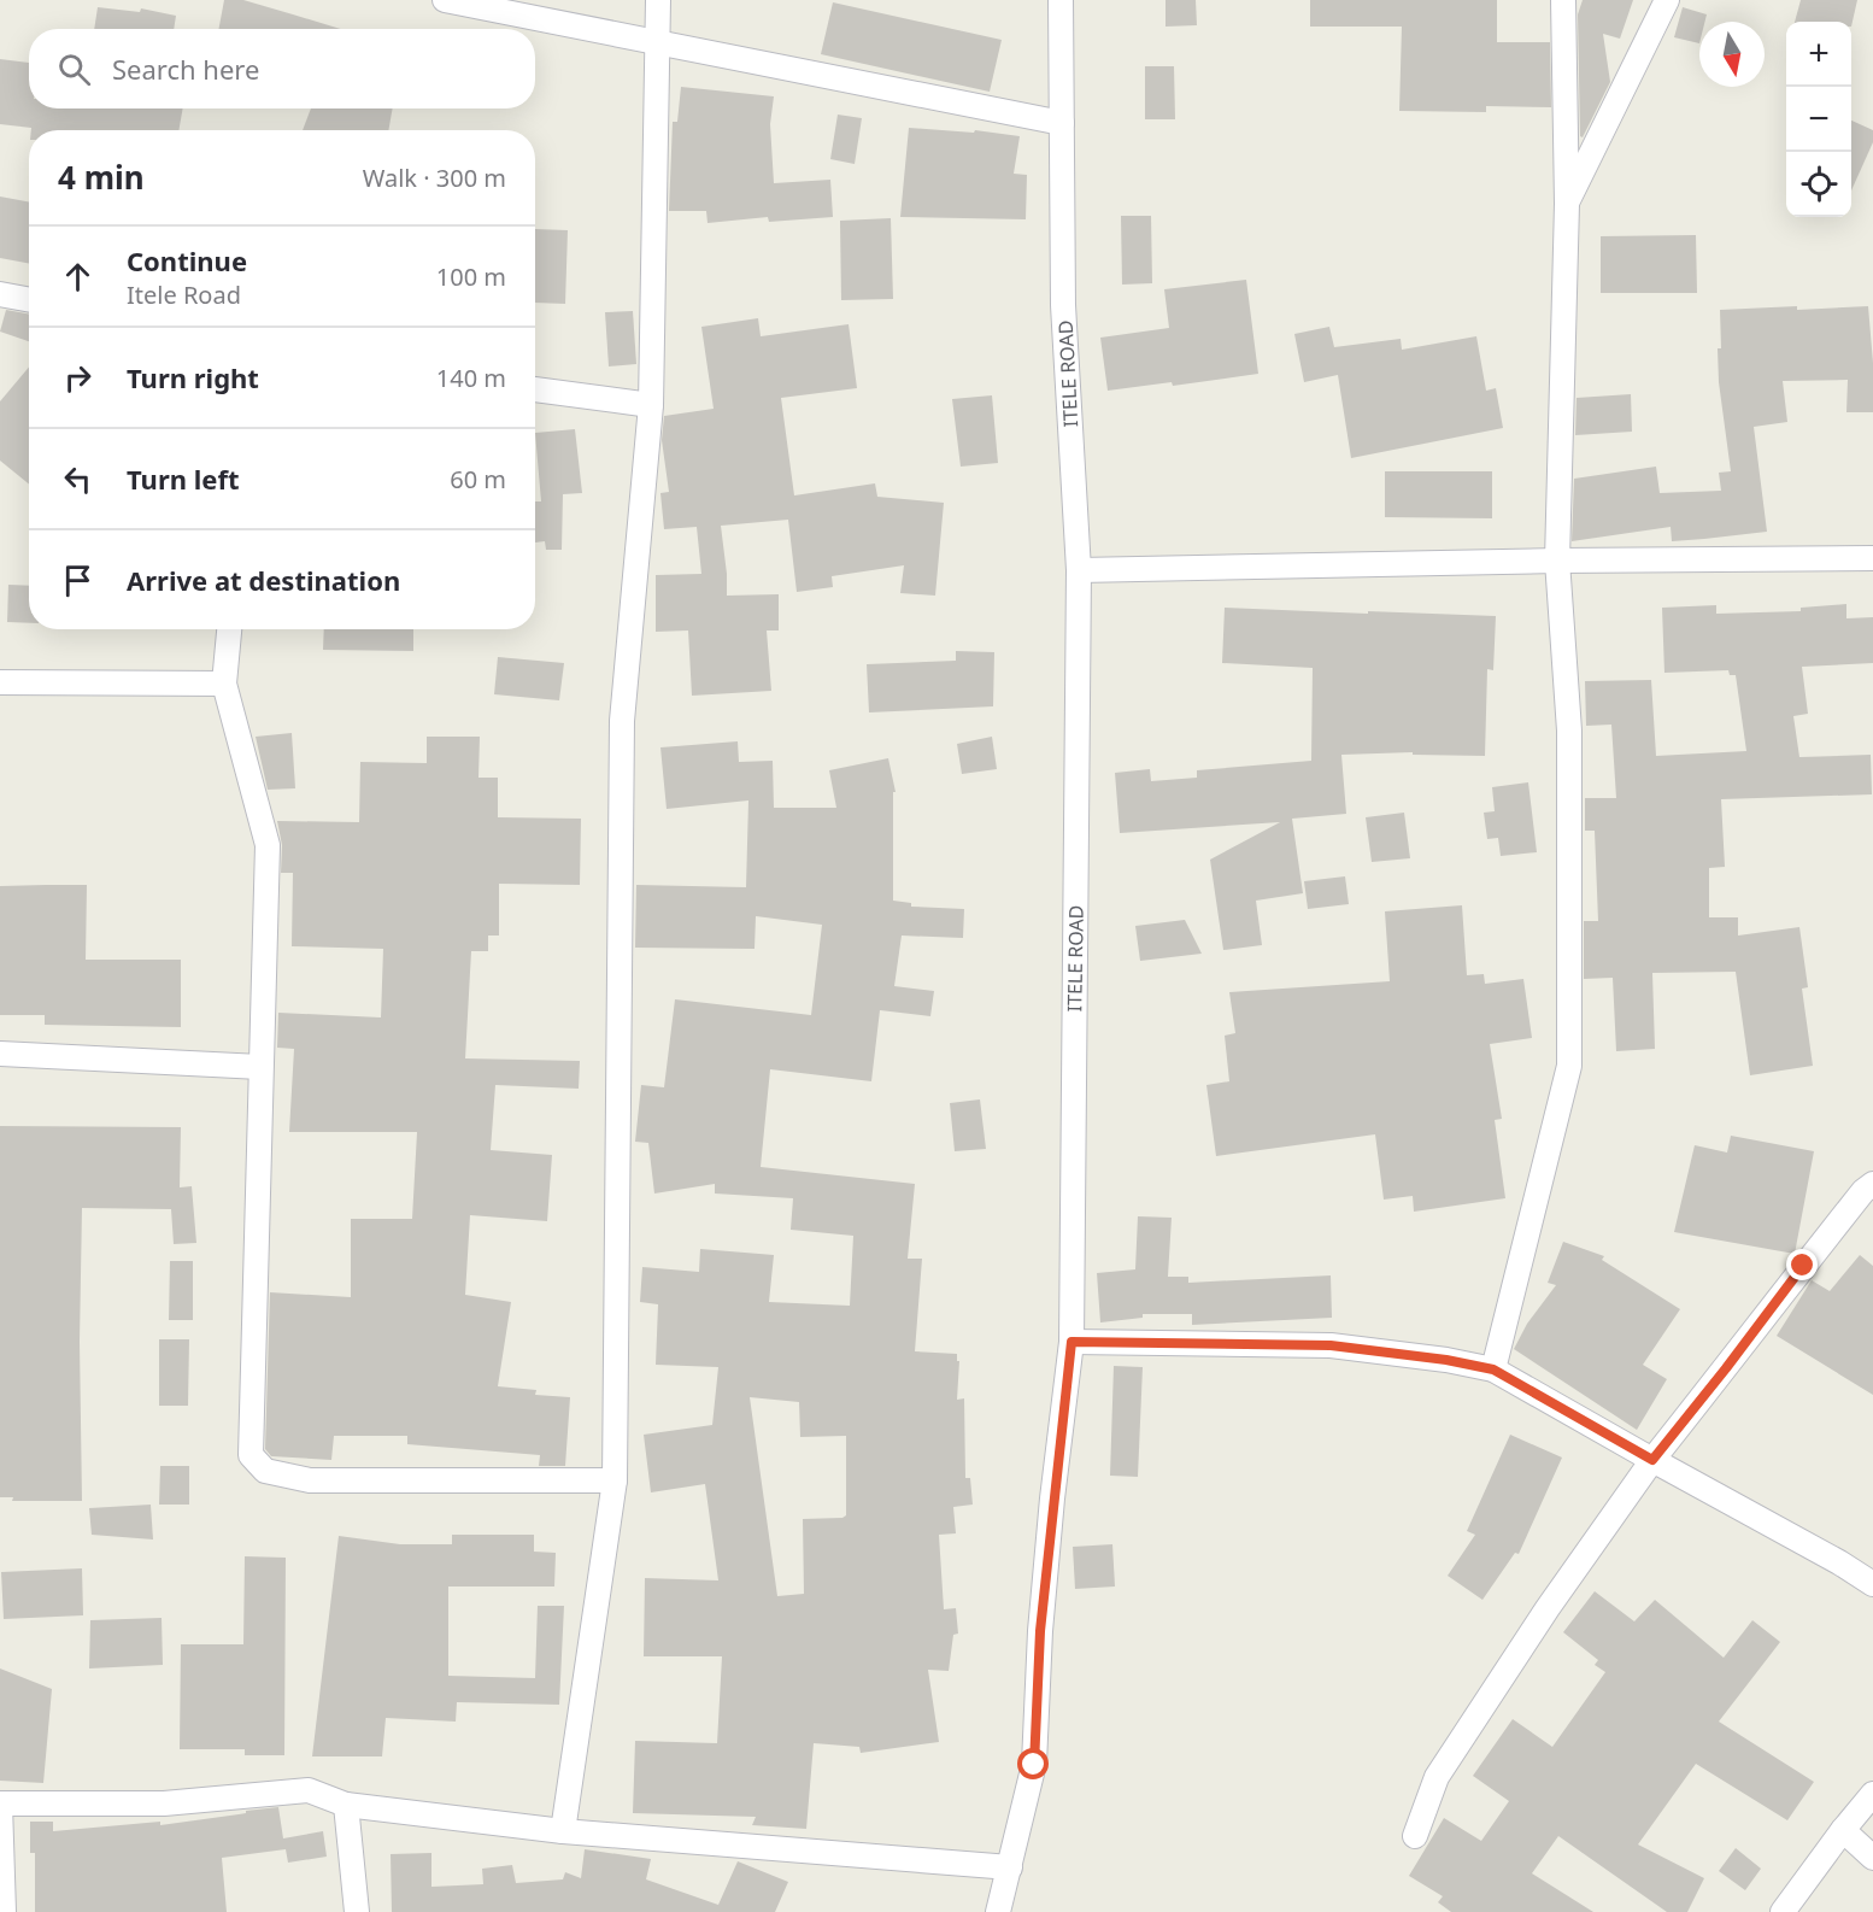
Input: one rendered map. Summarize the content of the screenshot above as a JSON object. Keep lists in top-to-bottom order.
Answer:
{
  "streets": {
    "street": ["ITELE ROAD"]
  },
  "north": "bottom",
  "page": {
    "map_buttons": ["+", "−"],
    "search": "Search here",
    "heading": ["4 min", "Walk · 300 m"],
    "list": [
      ["Continue", "Itele Road", "100 m"],
      ["Turn right", "140 m"],
      ["Turn left", "60 m"],
      "Arrive at destination"
    ]
  }
}
